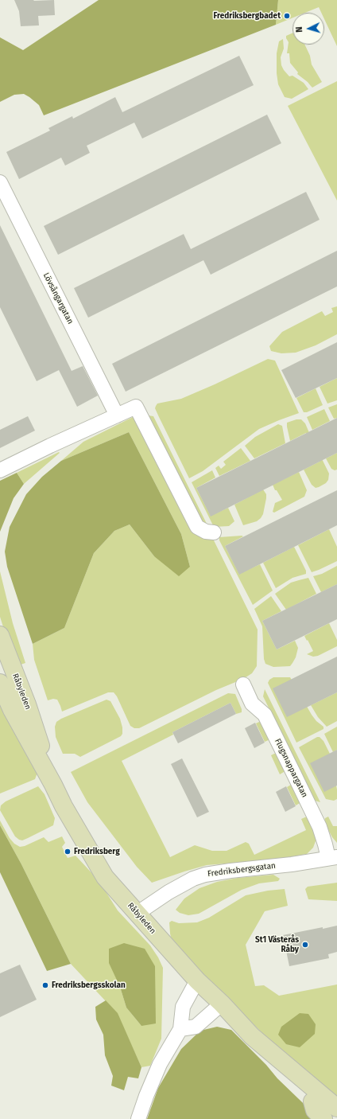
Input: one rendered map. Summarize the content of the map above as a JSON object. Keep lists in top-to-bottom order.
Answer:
{
  "streets": {
    "main road": ["Råbyleden"],
    "street": ["Lövsångargatan", "Flugsnappargatan", "Fredriksbergsgatan"]
  },
  "crossings": [
    ["Råbyleden", "Fredriksbergsgatan"],
    ["Flugsnappargatan", "Fredriksbergsgatan"]
  ],
  "places": [
    "Fredriksbergbadet",
    "Fredriksberg",
    "St1 Västerås Råby",
    "Fredriksbergsskolan"
  ],
  "north": "left"
}
